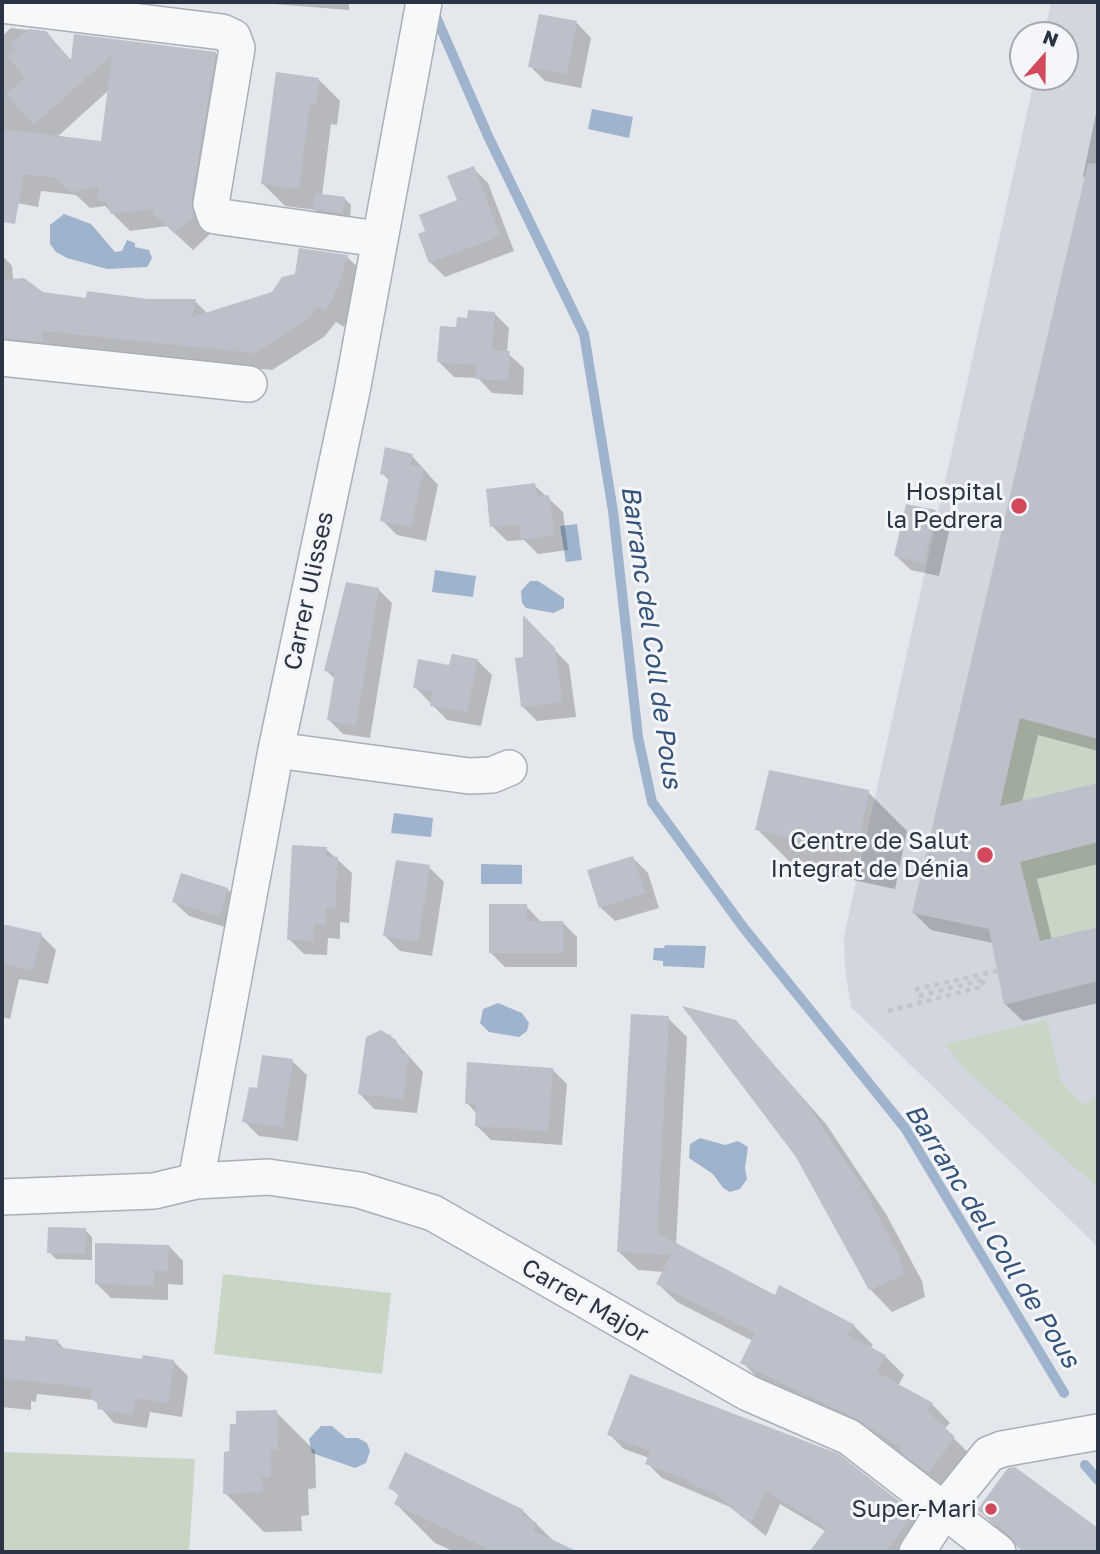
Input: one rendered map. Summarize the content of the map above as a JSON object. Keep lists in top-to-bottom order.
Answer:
{
  "streets": {
    "street": ["Carrer Ulisses", "Carrer Major"]
  },
  "crossings": [
    ["Carrer Ulisses", "Carrer Major"]
  ],
  "water": ["Barranc del Coll de Pous"],
  "places": ["Hospital la Pedrera", "Centre de Salut Integrat de Dénia", "Super-Mari"],
  "north": "top"
}
